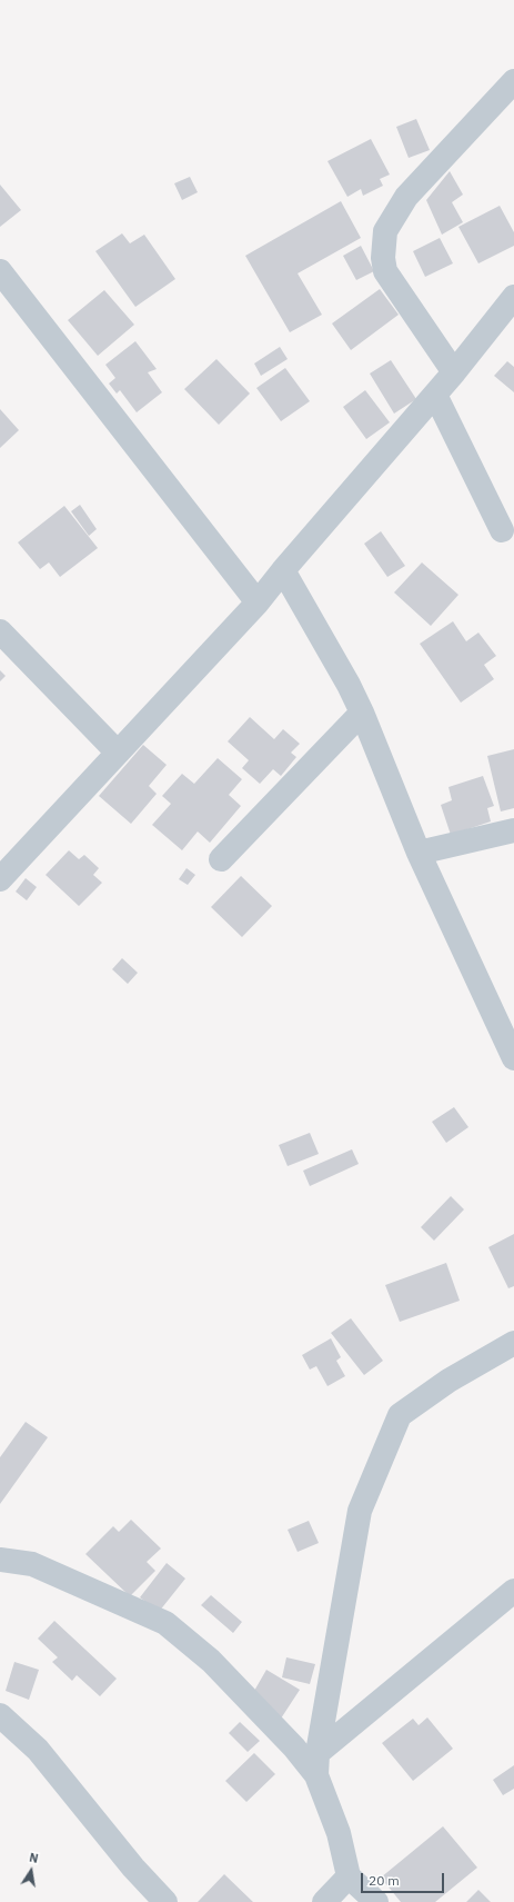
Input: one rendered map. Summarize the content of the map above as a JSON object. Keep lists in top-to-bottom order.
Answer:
{
  "scale_bar": "20 m",
  "north": "top"
}
